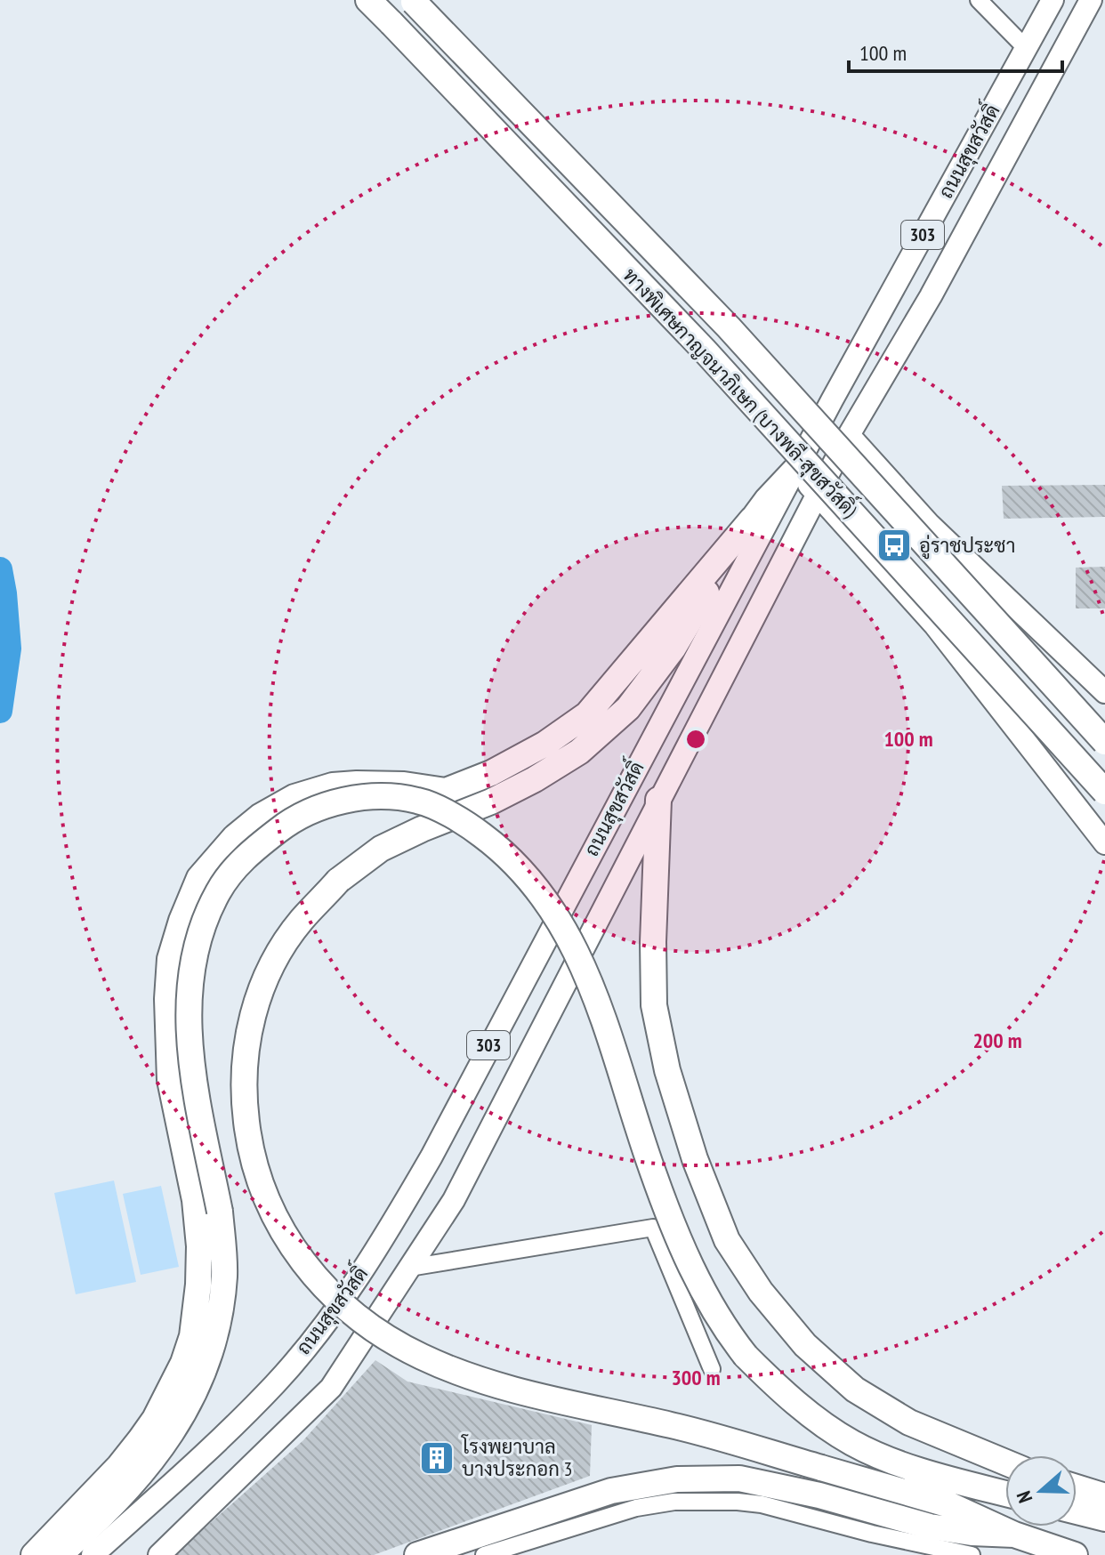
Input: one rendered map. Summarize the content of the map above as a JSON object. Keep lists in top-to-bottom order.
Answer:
{
  "streets": {
    "highway": ["ทางพิเศษกาญจนาภิเษก (บางพลี-สุขสวัสดิ์)"],
    "main road": ["ถนนสุขสวัสดิ์", "303"]
  },
  "places": {
    "bus stop": ["อู่ราชประชา"],
    "building": ["โรงพยาบาล บางประกอก 3"]
  },
  "scale_bar": "100 m",
  "north": "left",
  "rings": ["100 m", "200 m", "300 m"]
}
